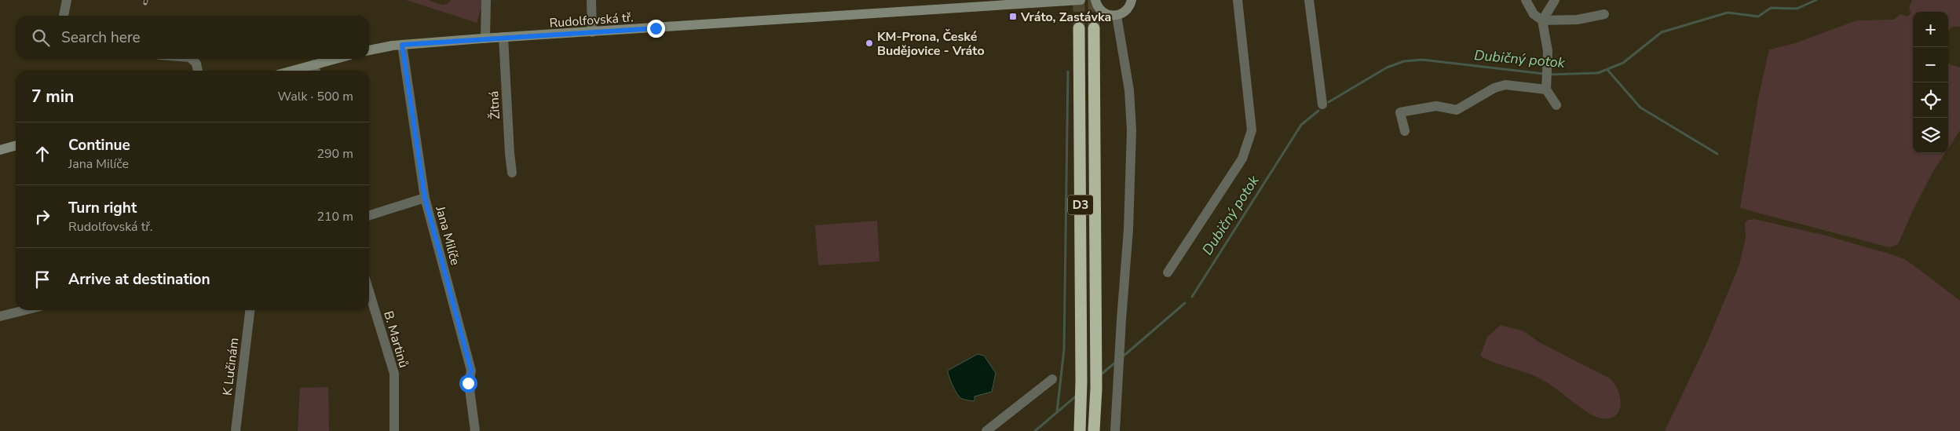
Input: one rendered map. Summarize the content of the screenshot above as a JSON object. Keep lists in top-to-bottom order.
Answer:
{
  "streets": {
    "highway": ["D3"],
    "main road": ["Rudolfovská tř."],
    "street": [
      "Žitná",
      "Jana Milíče",
      "B. Martinů",
      "K Lučinám"
    ]
  },
  "crossings": [
    ["Rudolfovská tř.", "Žitná"],
    ["Rudolfovská tř.", "Jana Milíče"]
  ],
  "water": ["Dubičný potok"],
  "places": {
    "transit": ["Vráto, Zastávka"],
    "other": ["KM-Prona, České Budějovice - Vráto"]
  },
  "page": {
    "map_buttons": ["+", "−"],
    "search": "Search here",
    "heading": ["7 min", "Walk · 500 m"],
    "list": [
      ["Continue", "Jana Milíče", "290 m"],
      ["Turn right", "Rudolfovská tř.", "210 m"],
      "Arrive at destination"
    ]
  }
}
